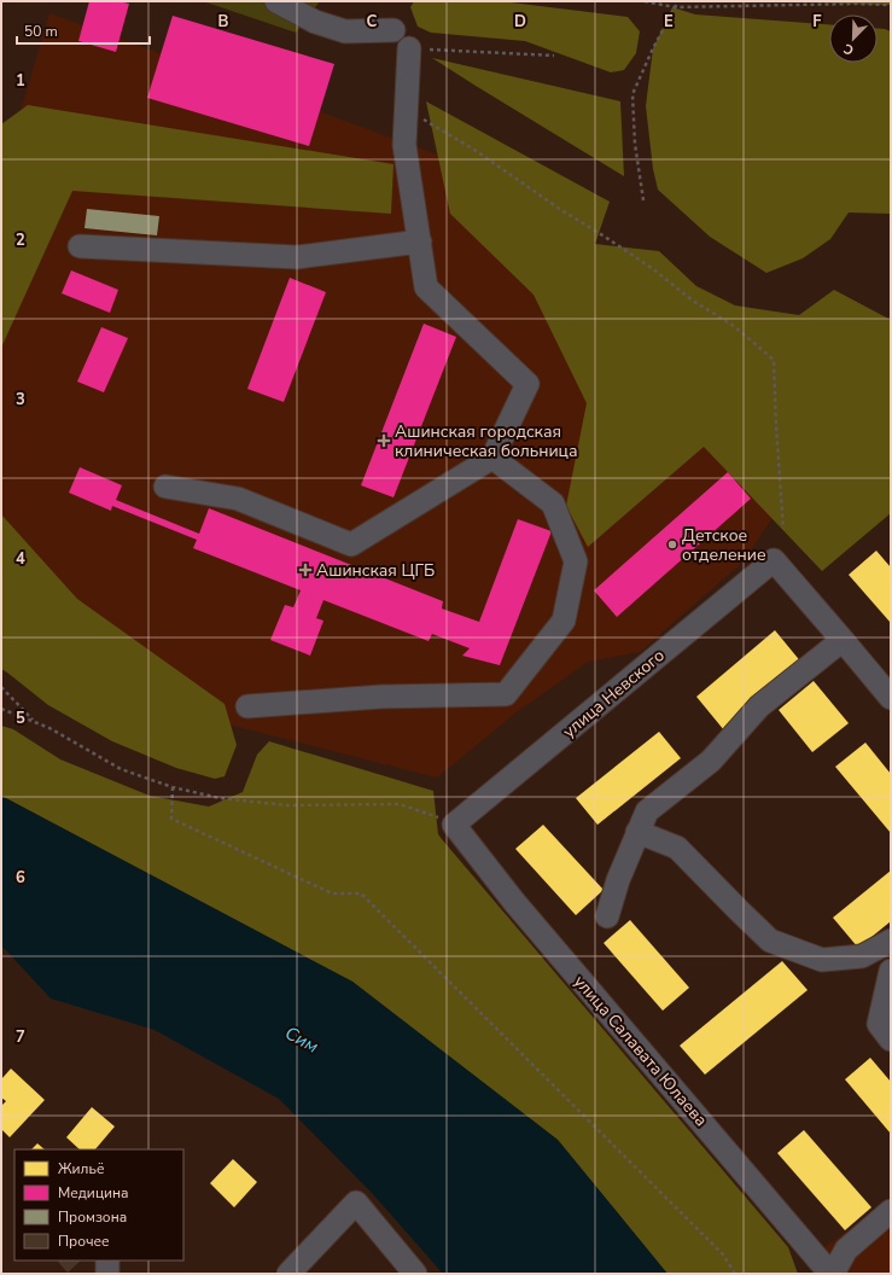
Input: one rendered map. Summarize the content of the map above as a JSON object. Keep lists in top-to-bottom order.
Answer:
{
  "streets": {
    "street": ["улица Невского", "улица Салавата Юлаева"]
  },
  "crossings": [
    ["улица Невского", "улица Салавата Юлаева"]
  ],
  "water": ["Сим"],
  "places": {
    "health": ["Ашинская городская клиническая больница", "Ашинская ЦГБ"],
    "other": ["Детское отделение"]
  },
  "legend": [
    "Жильё",
    "Медицина",
    "Промзона",
    "Прочее"
  ],
  "scale_bar": "50 m",
  "north": "bottom left",
  "grid": {
    "columns": [
      "B",
      "C",
      "D",
      "E",
      "F"
    ],
    "rows": [
      "1",
      "2",
      "3",
      "4",
      "5",
      "6",
      "7"
    ]
  }
}
